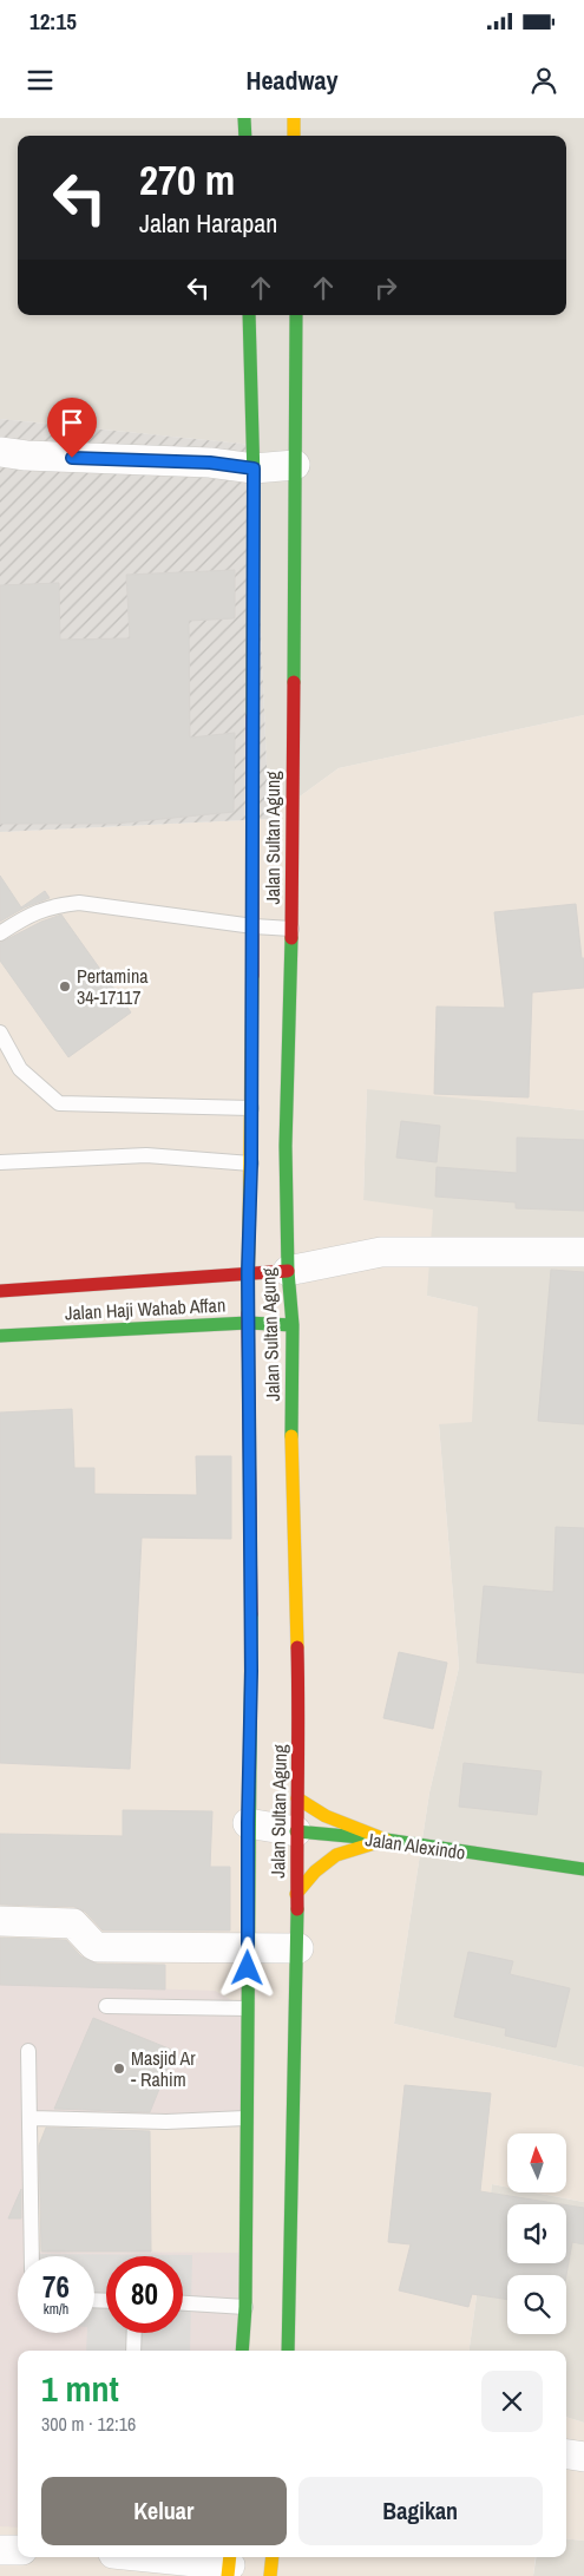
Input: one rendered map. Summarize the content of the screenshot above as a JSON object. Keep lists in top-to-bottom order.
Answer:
{
  "streets": {
    "main road": ["Jalan Sultan Agung", "Jalan Haji Wahab Affan", "Jalan Alexindo"]
  },
  "crossings": [
    ["Jalan Sultan Agung", "Jalan Haji Wahab Affan"],
    ["Jalan Sultan Agung", "Jalan Alexindo"]
  ],
  "places": ["Pertamina 34-17117", "Masjid Ar - Rahim"],
  "north": "top",
  "page": {
    "status": "12:15",
    "header": "Headway",
    "turn": ["270 m", "Jalan Harapan"],
    "speed": "76 km/h",
    "limit": "80",
    "heading": ["1 mnt", "300 m · 12:16"],
    "buttons": ["Keluar", "Bagikan"]
  }
}
